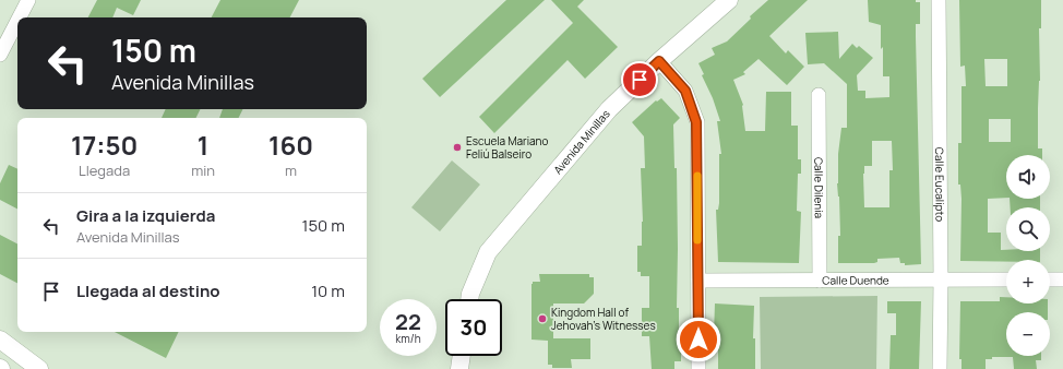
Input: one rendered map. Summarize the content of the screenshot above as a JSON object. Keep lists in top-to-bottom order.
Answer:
{
  "streets": {
    "main road": ["Avenida Minillas"],
    "street": ["Calle Eucalipto", "Calle Dilenia", "Calle Duende"]
  },
  "crossings": [
    ["Calle Eucalipto", "Calle Duende"],
    ["Calle Dilenia", "Calle Duende"]
  ],
  "places": ["Escuela Mariano Feliú Balseiro", "Kingdom Hall of Jehovah’s Witnesses"],
  "page": {
    "turn": ["150 m", "Avenida Minillas"],
    "eta": [
      "17:50",
      "Llegada",
      "1",
      "min",
      "160",
      "m"
    ],
    "map_buttons": ["+", "−"],
    "list": [
      {
        "name": "Gira a la izquierda",
        "note": "Avenida Minillas",
        "value": "150 m"
      },
      {
        "name": "Llegada al destino",
        "value": "10 m"
      }
    ],
    "speed": "22 km/h",
    "limit": "30"
  }
}
